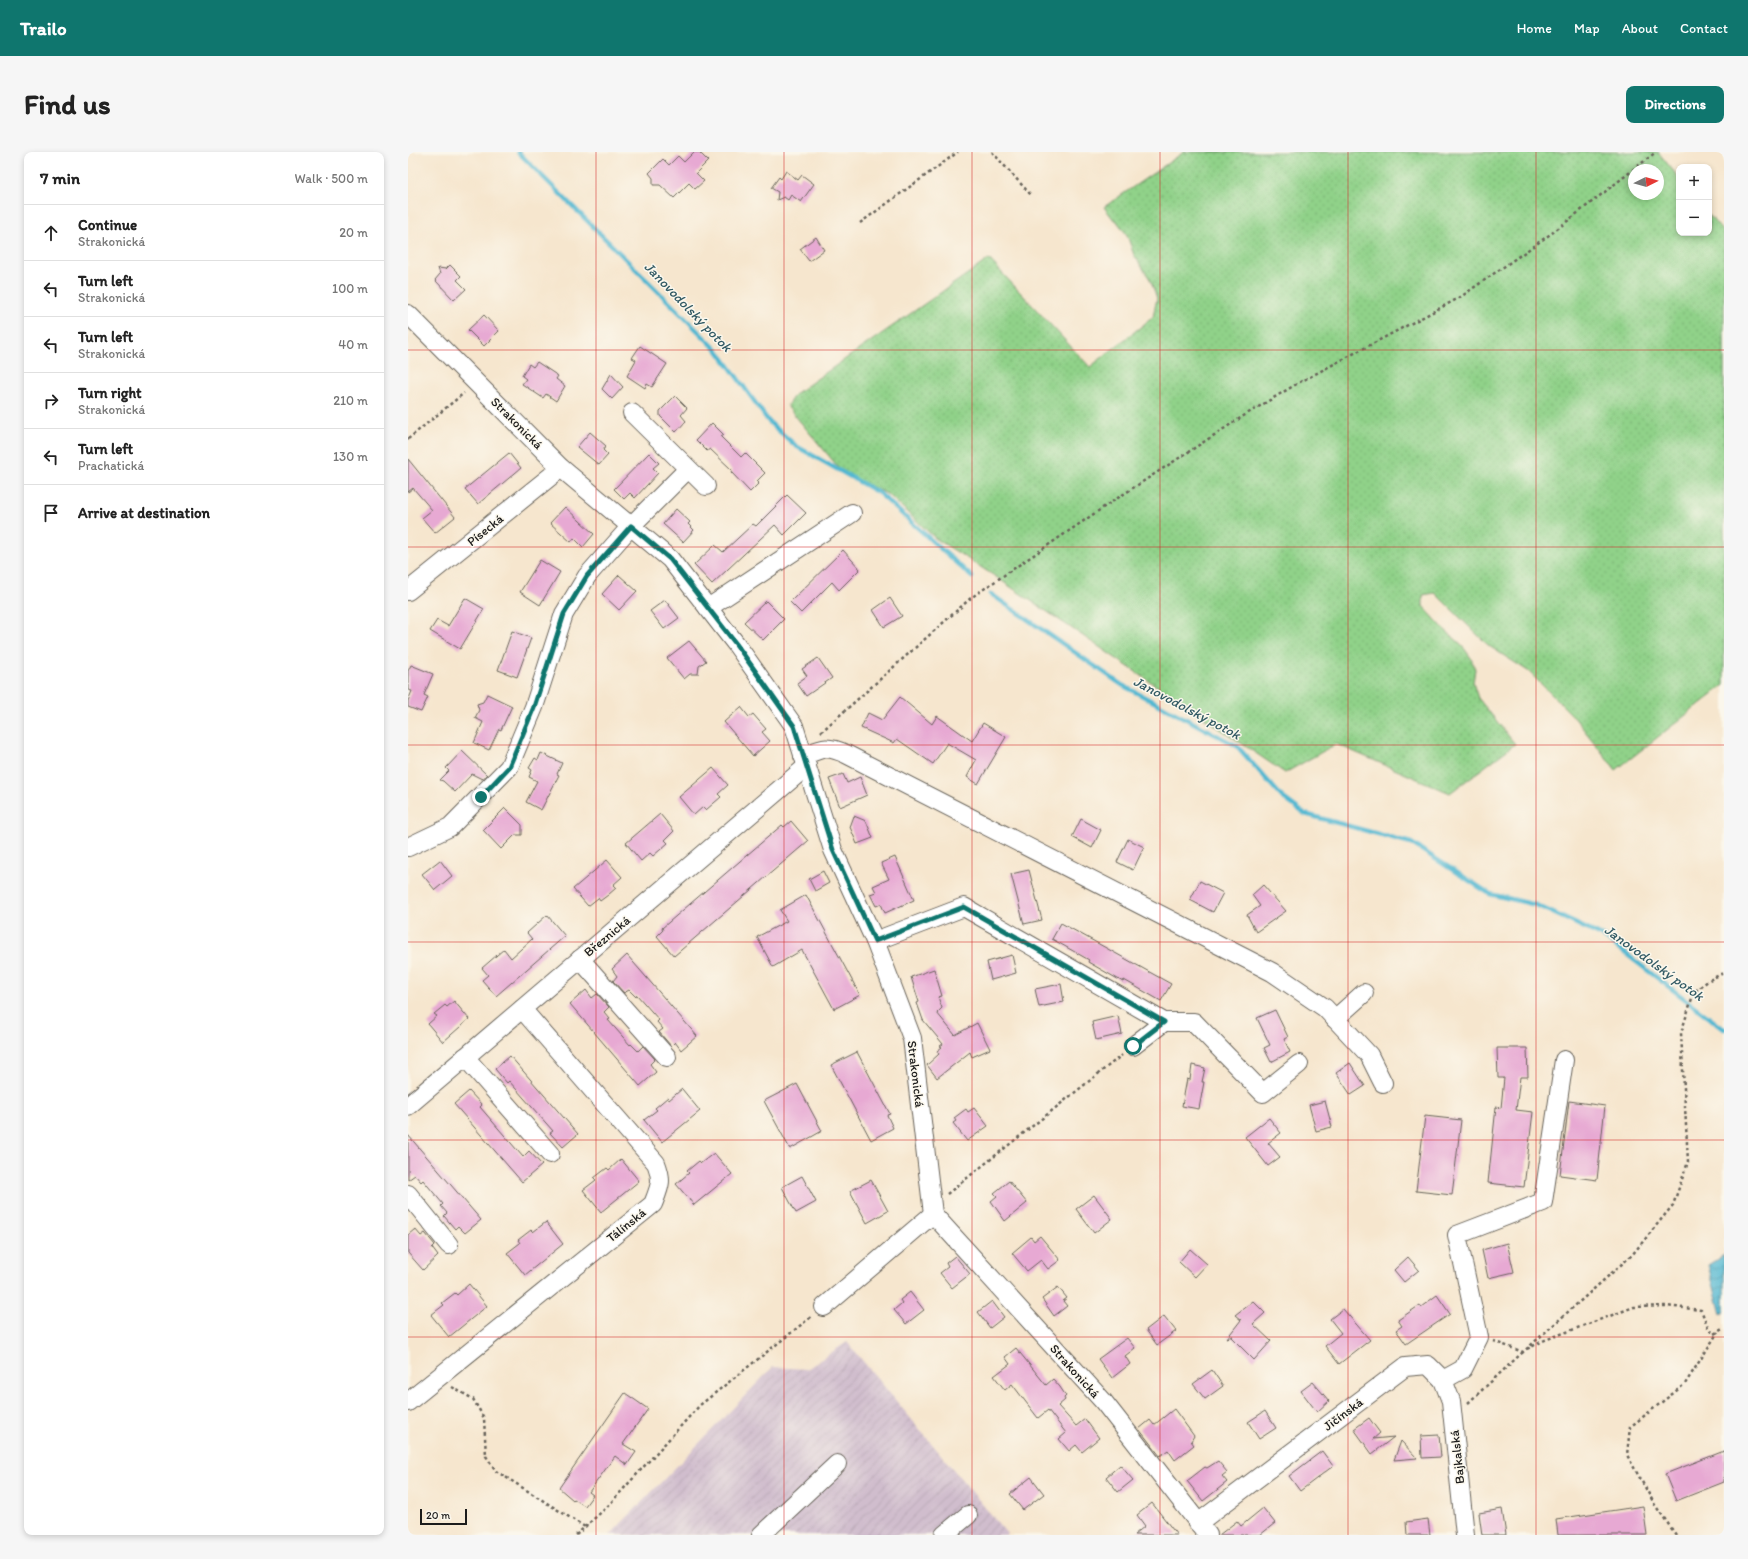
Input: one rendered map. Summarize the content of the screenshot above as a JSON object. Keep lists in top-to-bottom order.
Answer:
{
  "streets": {
    "street": [
      "Strakonická",
      "Písecká",
      "Březnická",
      "Tálínská",
      "Jičínská",
      "Bajkalská"
    ]
  },
  "crossings": [
    ["Strakonická", "Písecká"],
    ["Strakonická", "Březnická"],
    ["Strakonická", "Jičínská"],
    ["Březnická", "Tálínská"],
    ["Jičínská", "Bajkalská"]
  ],
  "water": ["Janovodolský potok"],
  "scale_bar": "20 m",
  "north": "right",
  "page": {
    "header": "Trailo",
    "nav": [
      "Home",
      "Map",
      "About",
      "Contact"
    ],
    "buttons": "Directions",
    "title": "Find us",
    "heading": ["7 min", "Walk · 500 m"],
    "map_buttons": ["+", "−"],
    "list": [
      ["Continue", "Strakonická", "20 m"],
      ["Turn left", "Strakonická", "100 m"],
      ["Turn left", "Strakonická", "40 m"],
      ["Turn right", "Strakonická", "210 m"],
      ["Turn left", "Prachatická", "130 m"],
      "Arrive at destination"
    ],
    "scale": "20 m"
  }
}
